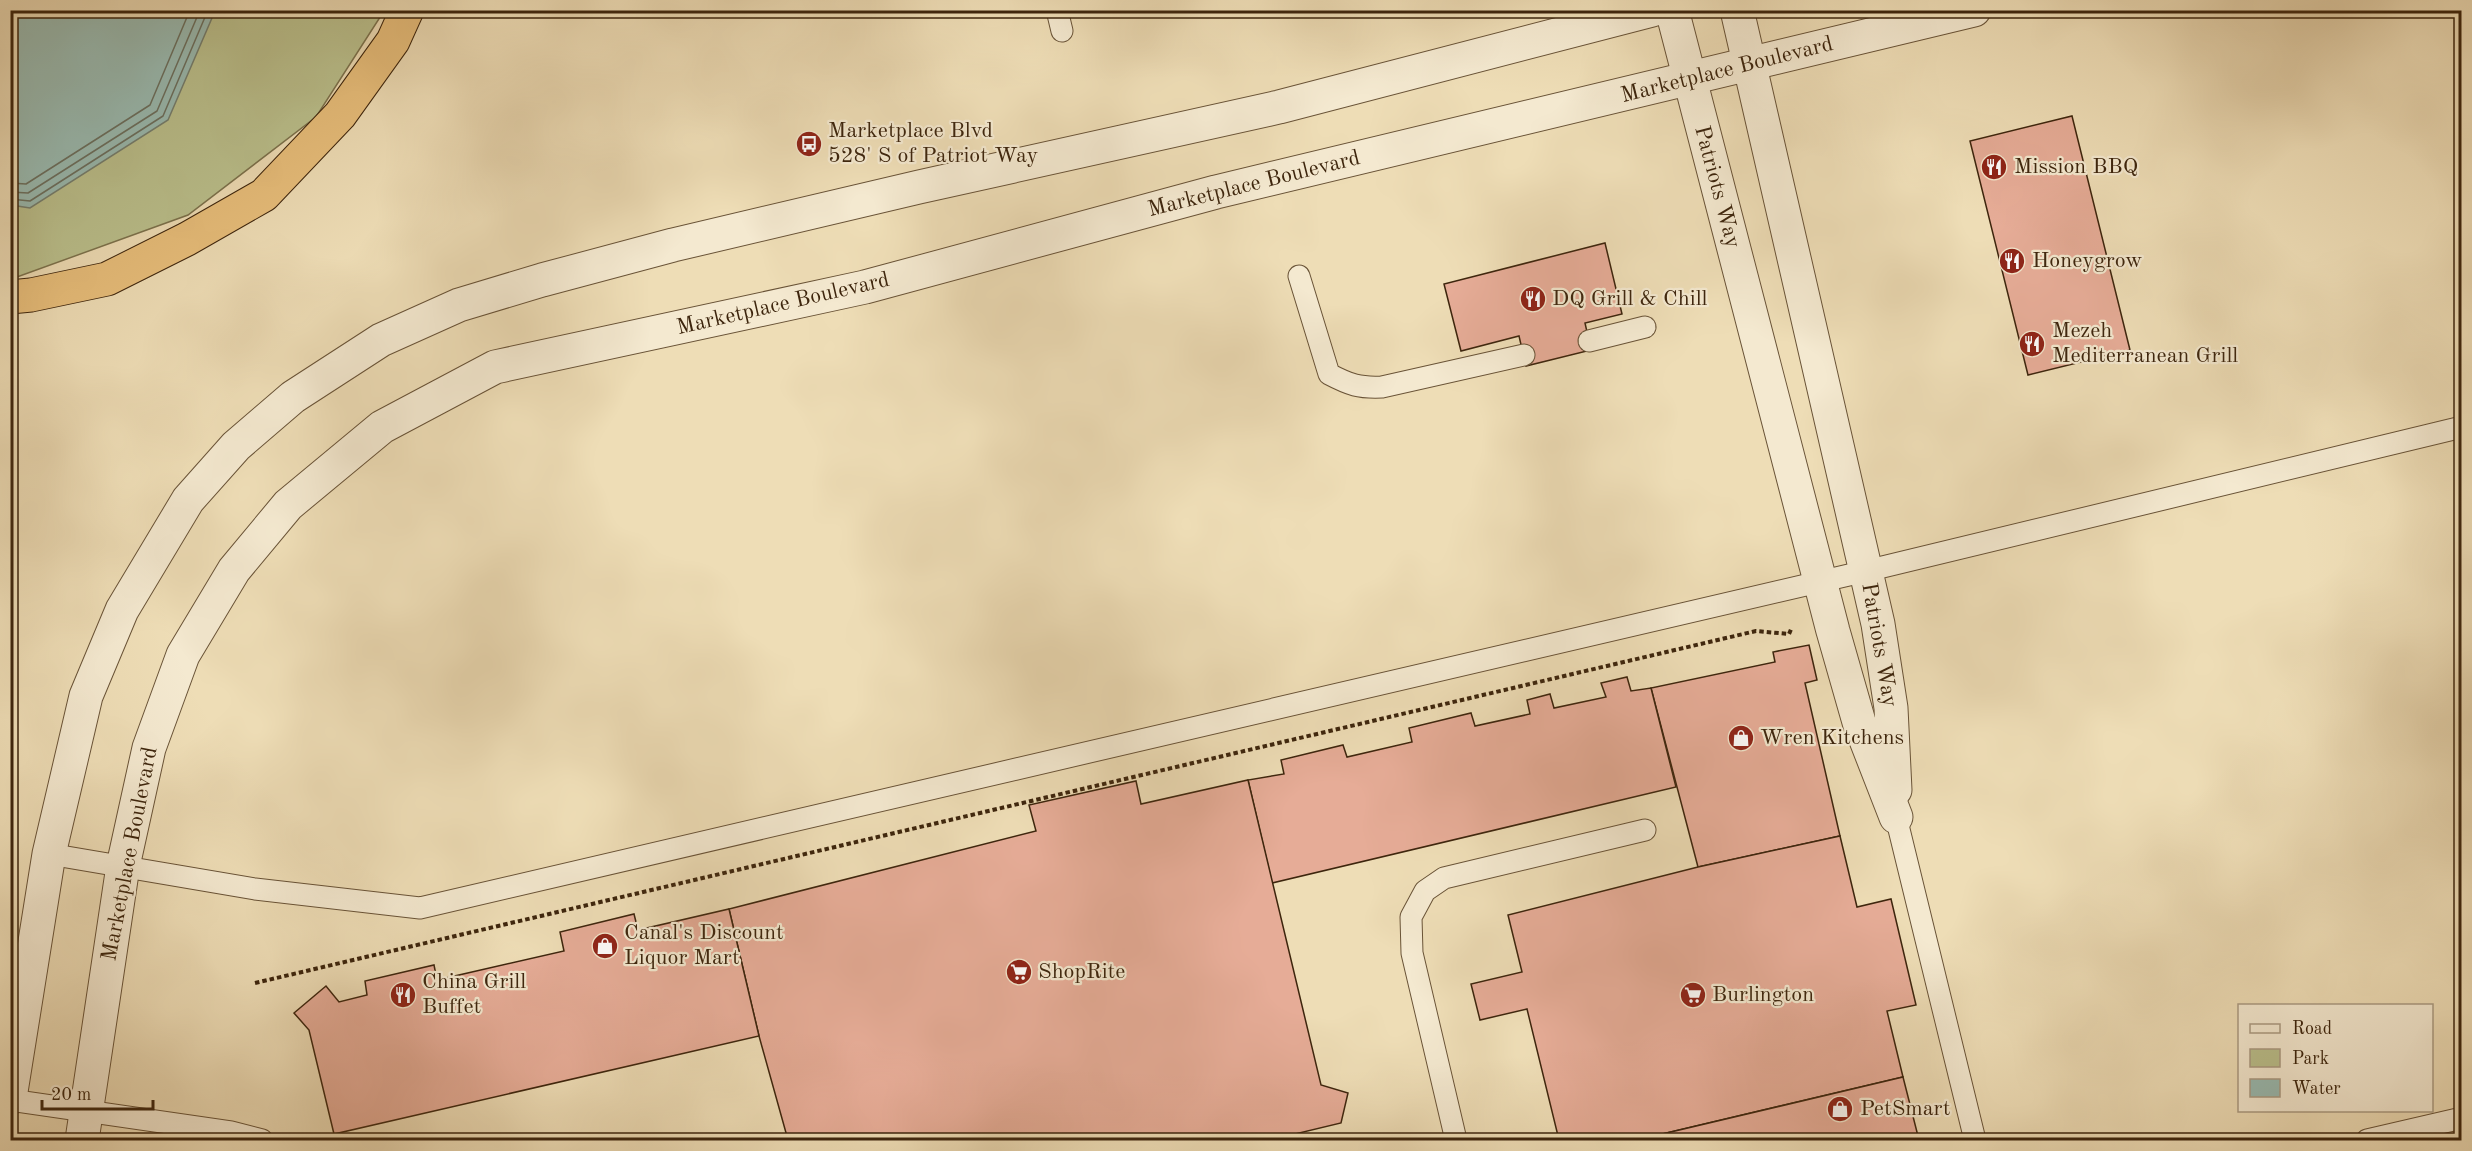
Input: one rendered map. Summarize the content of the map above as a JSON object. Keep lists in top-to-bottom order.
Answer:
{
  "streets": {
    "street": ["Marketplace Boulevard", "Patriots Way"]
  },
  "crossings": [
    ["Marketplace Boulevard", "Patriots Way"]
  ],
  "places": {
    "bus stop": ["Marketplace Blvd 528' S of Patriot Way"],
    "restaurant": [
      "Mission BBQ",
      "Honeygrow",
      "DQ Grill & Chill",
      "Mezeh Mediterranean Grill",
      "China Grill Buffet"
    ],
    "shop": ["Wren Kitchens", "Canal's Discount Liquor Mart", "PetSmart"],
    "supermarket": ["ShopRite", "Burlington"]
  },
  "legend": ["Road", "Park", "Water"],
  "scale_bar": "20 m"
}
